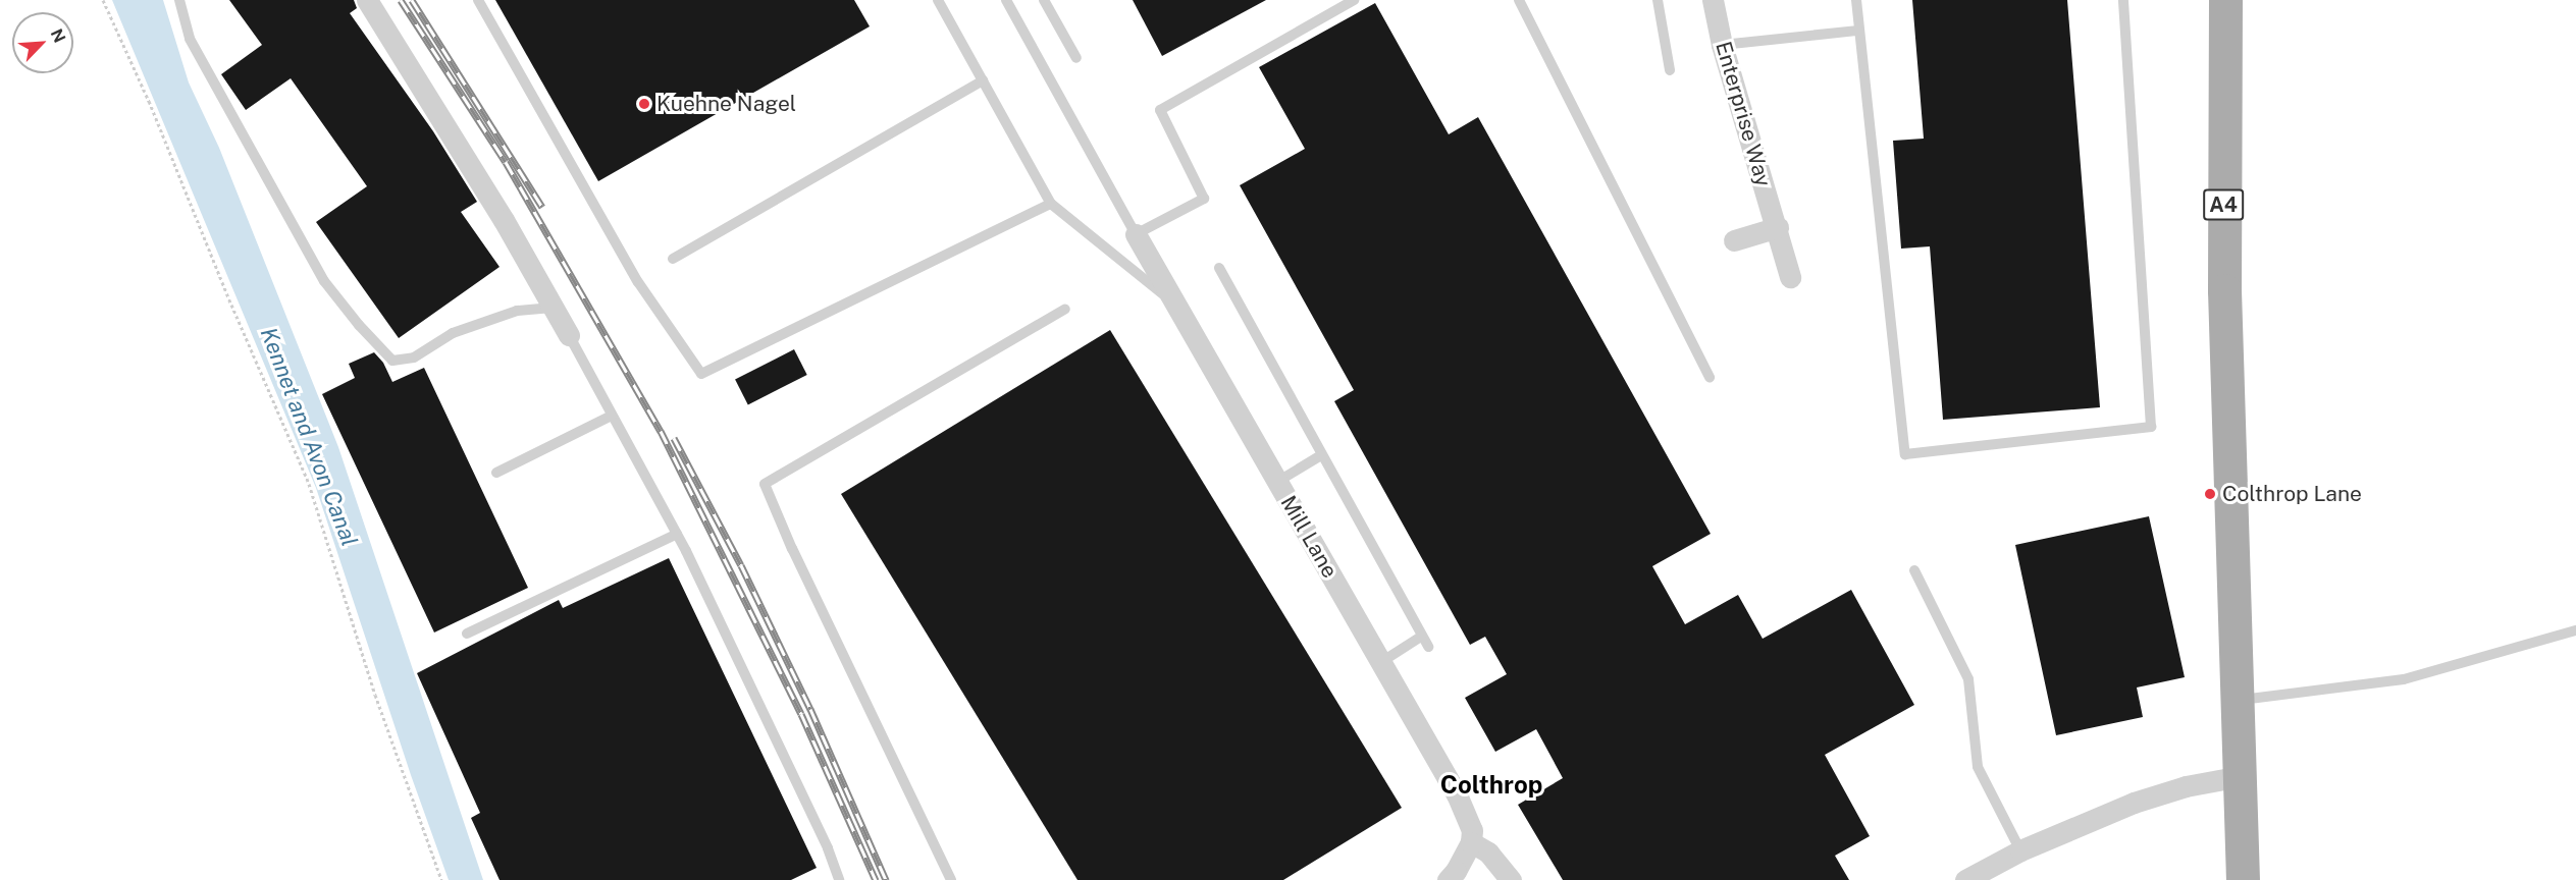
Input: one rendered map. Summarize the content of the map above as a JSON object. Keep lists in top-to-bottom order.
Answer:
{
  "streets": {
    "main road": ["A4"],
    "street": ["Enterprise Way", "Mill Lane"]
  },
  "districts": ["Colthrop"],
  "water": ["Kennet and Avon Canal"],
  "places": ["Kuehne Nagel", "Colthrop Lane"],
  "north": "top right"
}
